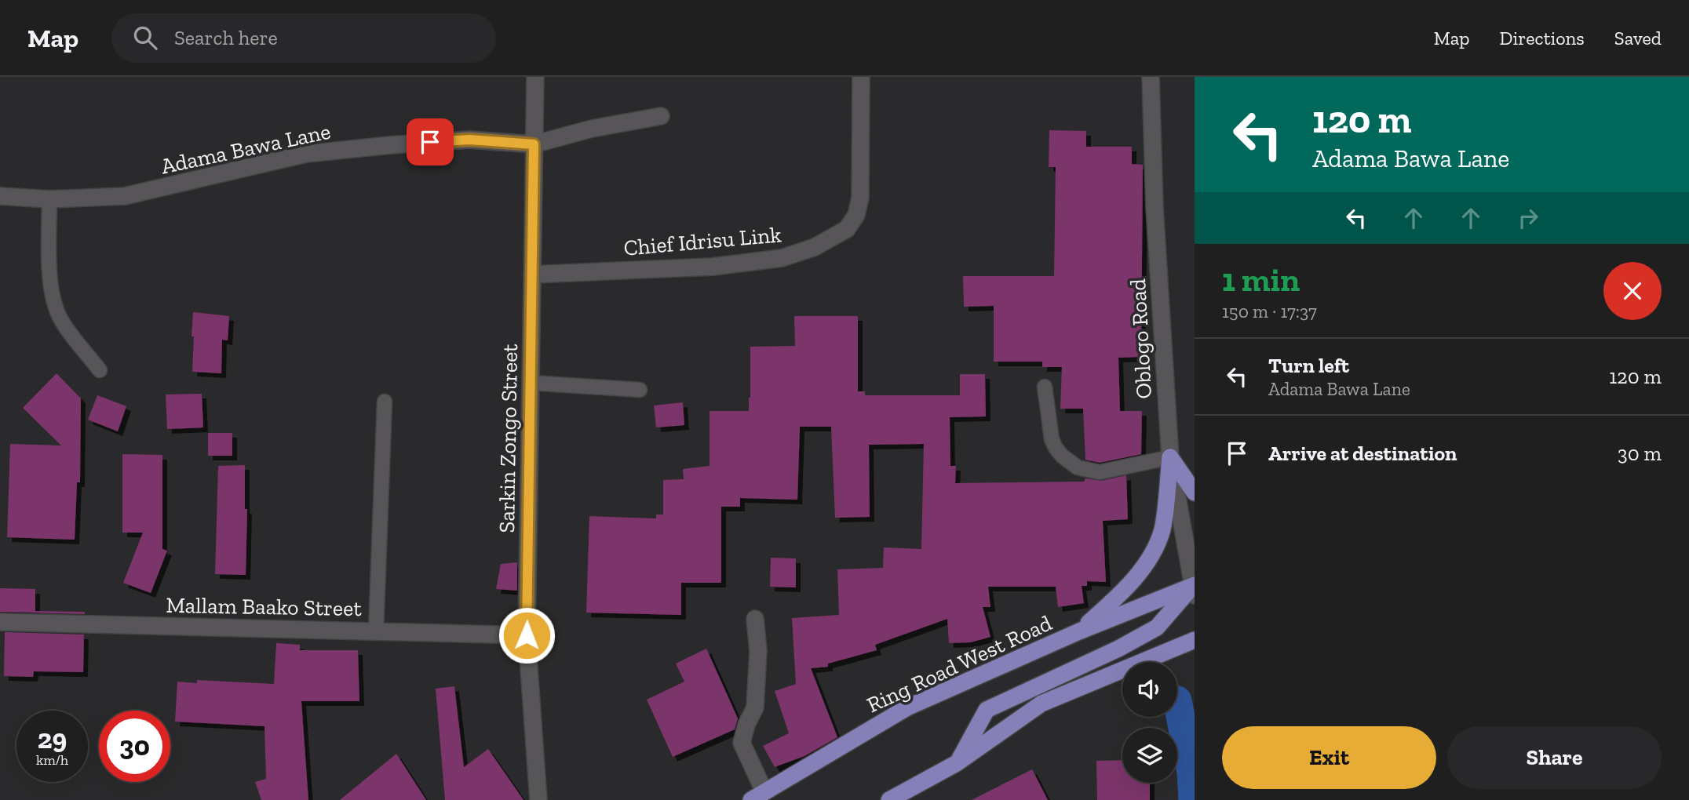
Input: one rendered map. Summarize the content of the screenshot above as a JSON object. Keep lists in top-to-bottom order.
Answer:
{
  "streets": {
    "main road": ["Ring Road West Road"],
    "street": [
      "Adama Bawa Lane",
      "Chief Idrisu Link",
      "Oblogo Road",
      "Sarkin Zongo Street",
      "Mallam Baako Street"
    ]
  },
  "crossings": [
    ["Adama Bawa Lane", "Sarkin Zongo Street"],
    ["Chief Idrisu Link", "Sarkin Zongo Street"],
    ["Oblogo Road", "Ring Road West Road"],
    ["Sarkin Zongo Street", "Mallam Baako Street"]
  ],
  "page": {
    "header": "Map",
    "search": "Search here",
    "nav": ["Map", "Directions", "Saved"],
    "turn": ["120 m", "Adama Bawa Lane"],
    "heading": ["1 min", "150 m · 17:37"],
    "list": [
      {
        "name": "Turn left",
        "note": "Adama Bawa Lane",
        "value": "120 m"
      },
      {
        "name": "Arrive at destination",
        "value": "30 m"
      }
    ],
    "speed": "29 km/h",
    "limit": "30",
    "buttons": ["Exit", "Share"]
  }
}
